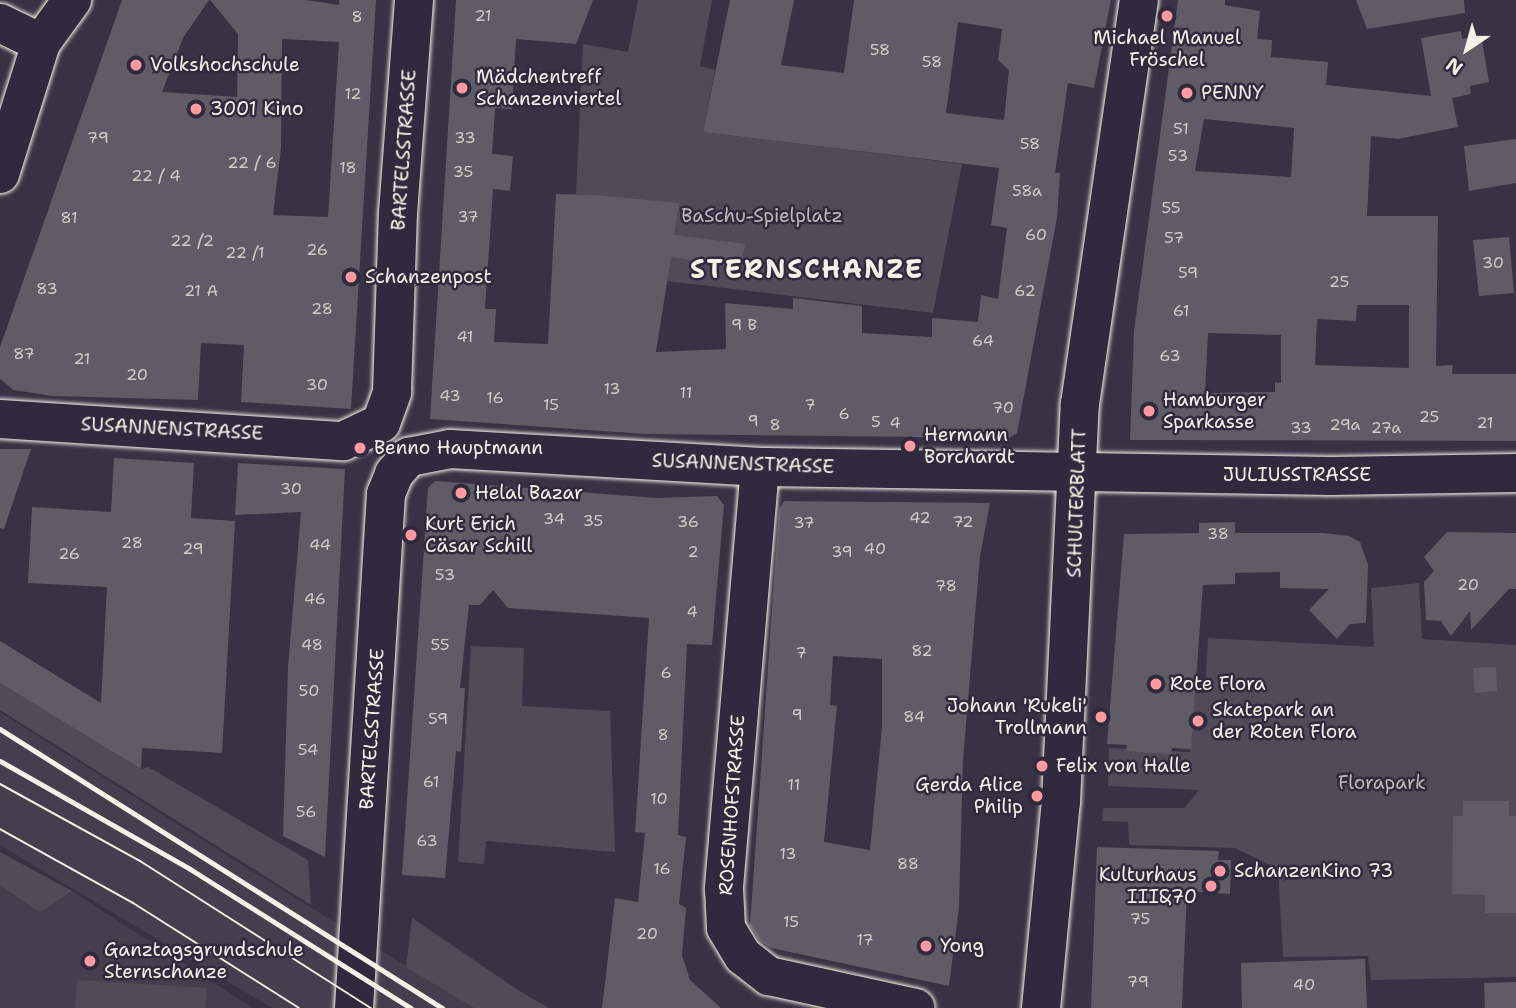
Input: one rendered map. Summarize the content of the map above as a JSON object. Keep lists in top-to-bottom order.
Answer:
{
  "streets": {
    "street": [
      "BARTELSSTRASSE",
      "SUSANNENSTRASSE",
      "JULIUSSTRASSE",
      "SCHULTERBLATT",
      "ROSENHOFSTRASSE"
    ]
  },
  "crossings": [
    ["BARTELSSTRASSE", "SUSANNENSTRASSE"],
    ["SUSANNENSTRASSE", "JULIUSSTRASSE"],
    ["SUSANNENSTRASSE", "SCHULTERBLATT"],
    ["SUSANNENSTRASSE", "ROSENHOFSTRASSE"],
    ["JULIUSSTRASSE", "SCHULTERBLATT"]
  ],
  "districts": ["STERNSCHANZE"],
  "parks": ["BaSchu-Spielplatz", "Florapark"],
  "places": [
    "Michael Manuel Fröschel",
    "Volkshochschule",
    "Mädchentreff Schanzenviertel",
    "PENNY",
    "3001 Kino",
    "Schanzenpost",
    "Hamburger Sparkasse",
    "Hermann Borchardt",
    "Benno Hauptmann",
    "Helal Bazar",
    "Kurt Erich Cäsar Schill",
    "Rote Flora",
    "Johann 'Rukeli' Trollmann",
    "Skatepark an der Roten Flora",
    "Felix von Halle",
    "Gerda Alice Philip",
    "SchanzenKino 73",
    "Kulturhaus III&70",
    "Yong",
    "Ganztagsgrundschule Sternschanze"
  ],
  "house_numbers": [
    "21",
    "8",
    "58",
    "58",
    "12",
    "51",
    "79",
    "33",
    "58",
    "53",
    "22 / 6",
    "18",
    "35",
    "22 / 4",
    "58a",
    "55",
    "37",
    "81",
    "60",
    "57",
    "22 /2",
    "26",
    "22 /1",
    "30",
    "59",
    "25",
    "83",
    "21 A",
    "62",
    "28",
    "61",
    "9 B",
    "41",
    "64",
    "87",
    "63",
    "21",
    "20",
    "30",
    "13",
    "11",
    "43",
    "16",
    "15",
    "7",
    "70",
    "6",
    "25",
    "9",
    "5",
    "4",
    "21",
    "8",
    "29a",
    "33",
    "27a",
    "30",
    "42",
    "34",
    "35",
    "36",
    "72",
    "37",
    "38",
    "28",
    "44",
    "29",
    "40",
    "2",
    "39",
    "26",
    "53",
    "20",
    "78",
    "46",
    "4",
    "48",
    "55",
    "82",
    "7",
    "6",
    "50",
    "9",
    "84",
    "59",
    "8",
    "54",
    "61",
    "11",
    "10",
    "56",
    "63",
    "13",
    "88",
    "16",
    "75",
    "15",
    "20",
    "17",
    "79",
    "40"
  ],
  "north": "bottom left"
}
